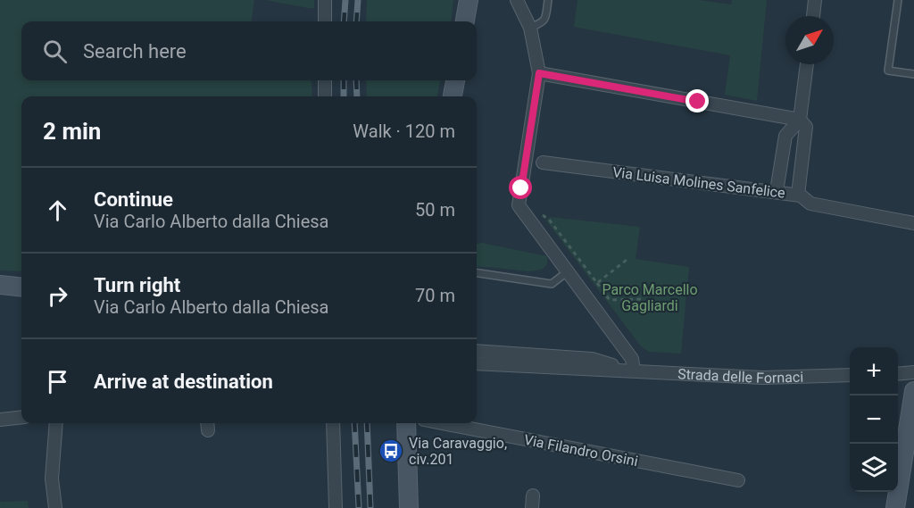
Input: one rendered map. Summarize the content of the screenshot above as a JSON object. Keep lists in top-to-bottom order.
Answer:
{
  "streets": {
    "street": ["Via Luisa Molines Sanfelice", "Strada delle Fornaci", "Via Filandro Orsini"]
  },
  "parks": ["Parco Marcello Gagliardi"],
  "places": {
    "bus stop": ["Via Caravaggio, civ.201"]
  },
  "north": "top right",
  "page": {
    "search": "Search here",
    "heading": ["2 min", "Walk · 120 m"],
    "list": [
      ["Continue", "Via Carlo Alberto dalla Chiesa", "50 m"],
      ["Turn right", "Via Carlo Alberto dalla Chiesa", "70 m"],
      "Arrive at destination"
    ],
    "map_buttons": ["+", "−"]
  }
}
